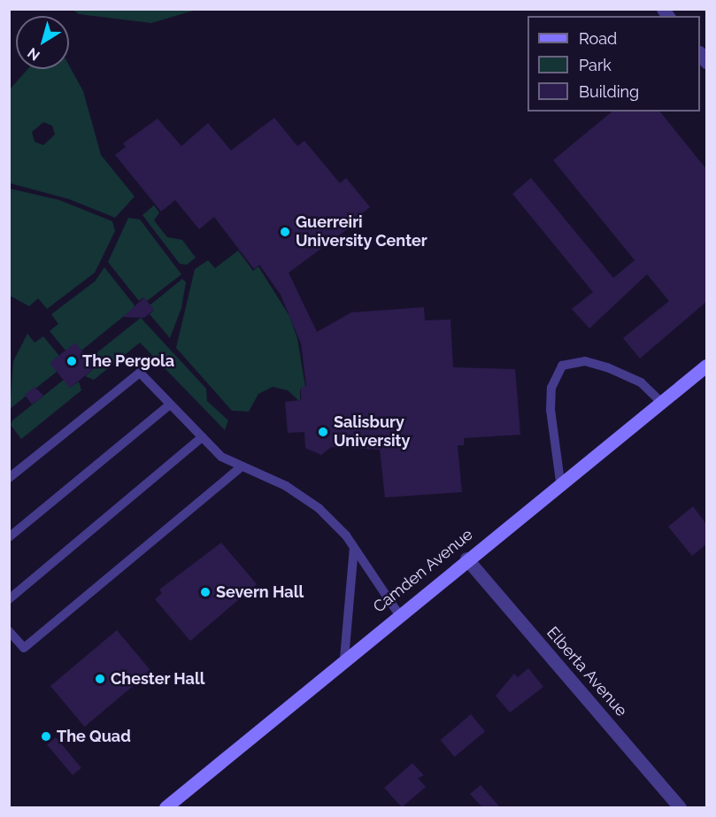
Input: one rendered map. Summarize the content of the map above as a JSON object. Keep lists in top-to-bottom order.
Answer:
{
  "streets": {
    "street": ["Camden Avenue", "Elberta Avenue"]
  },
  "crossings": [
    ["Camden Avenue", "Elberta Avenue"]
  ],
  "places": [
    "Guerreiri University Center",
    "The Pergola",
    "Salisbury University",
    "Severn Hall",
    "Chester Hall",
    "The Quad"
  ],
  "legend": ["Road", "Park", "Building"],
  "north": "bottom left"
}
